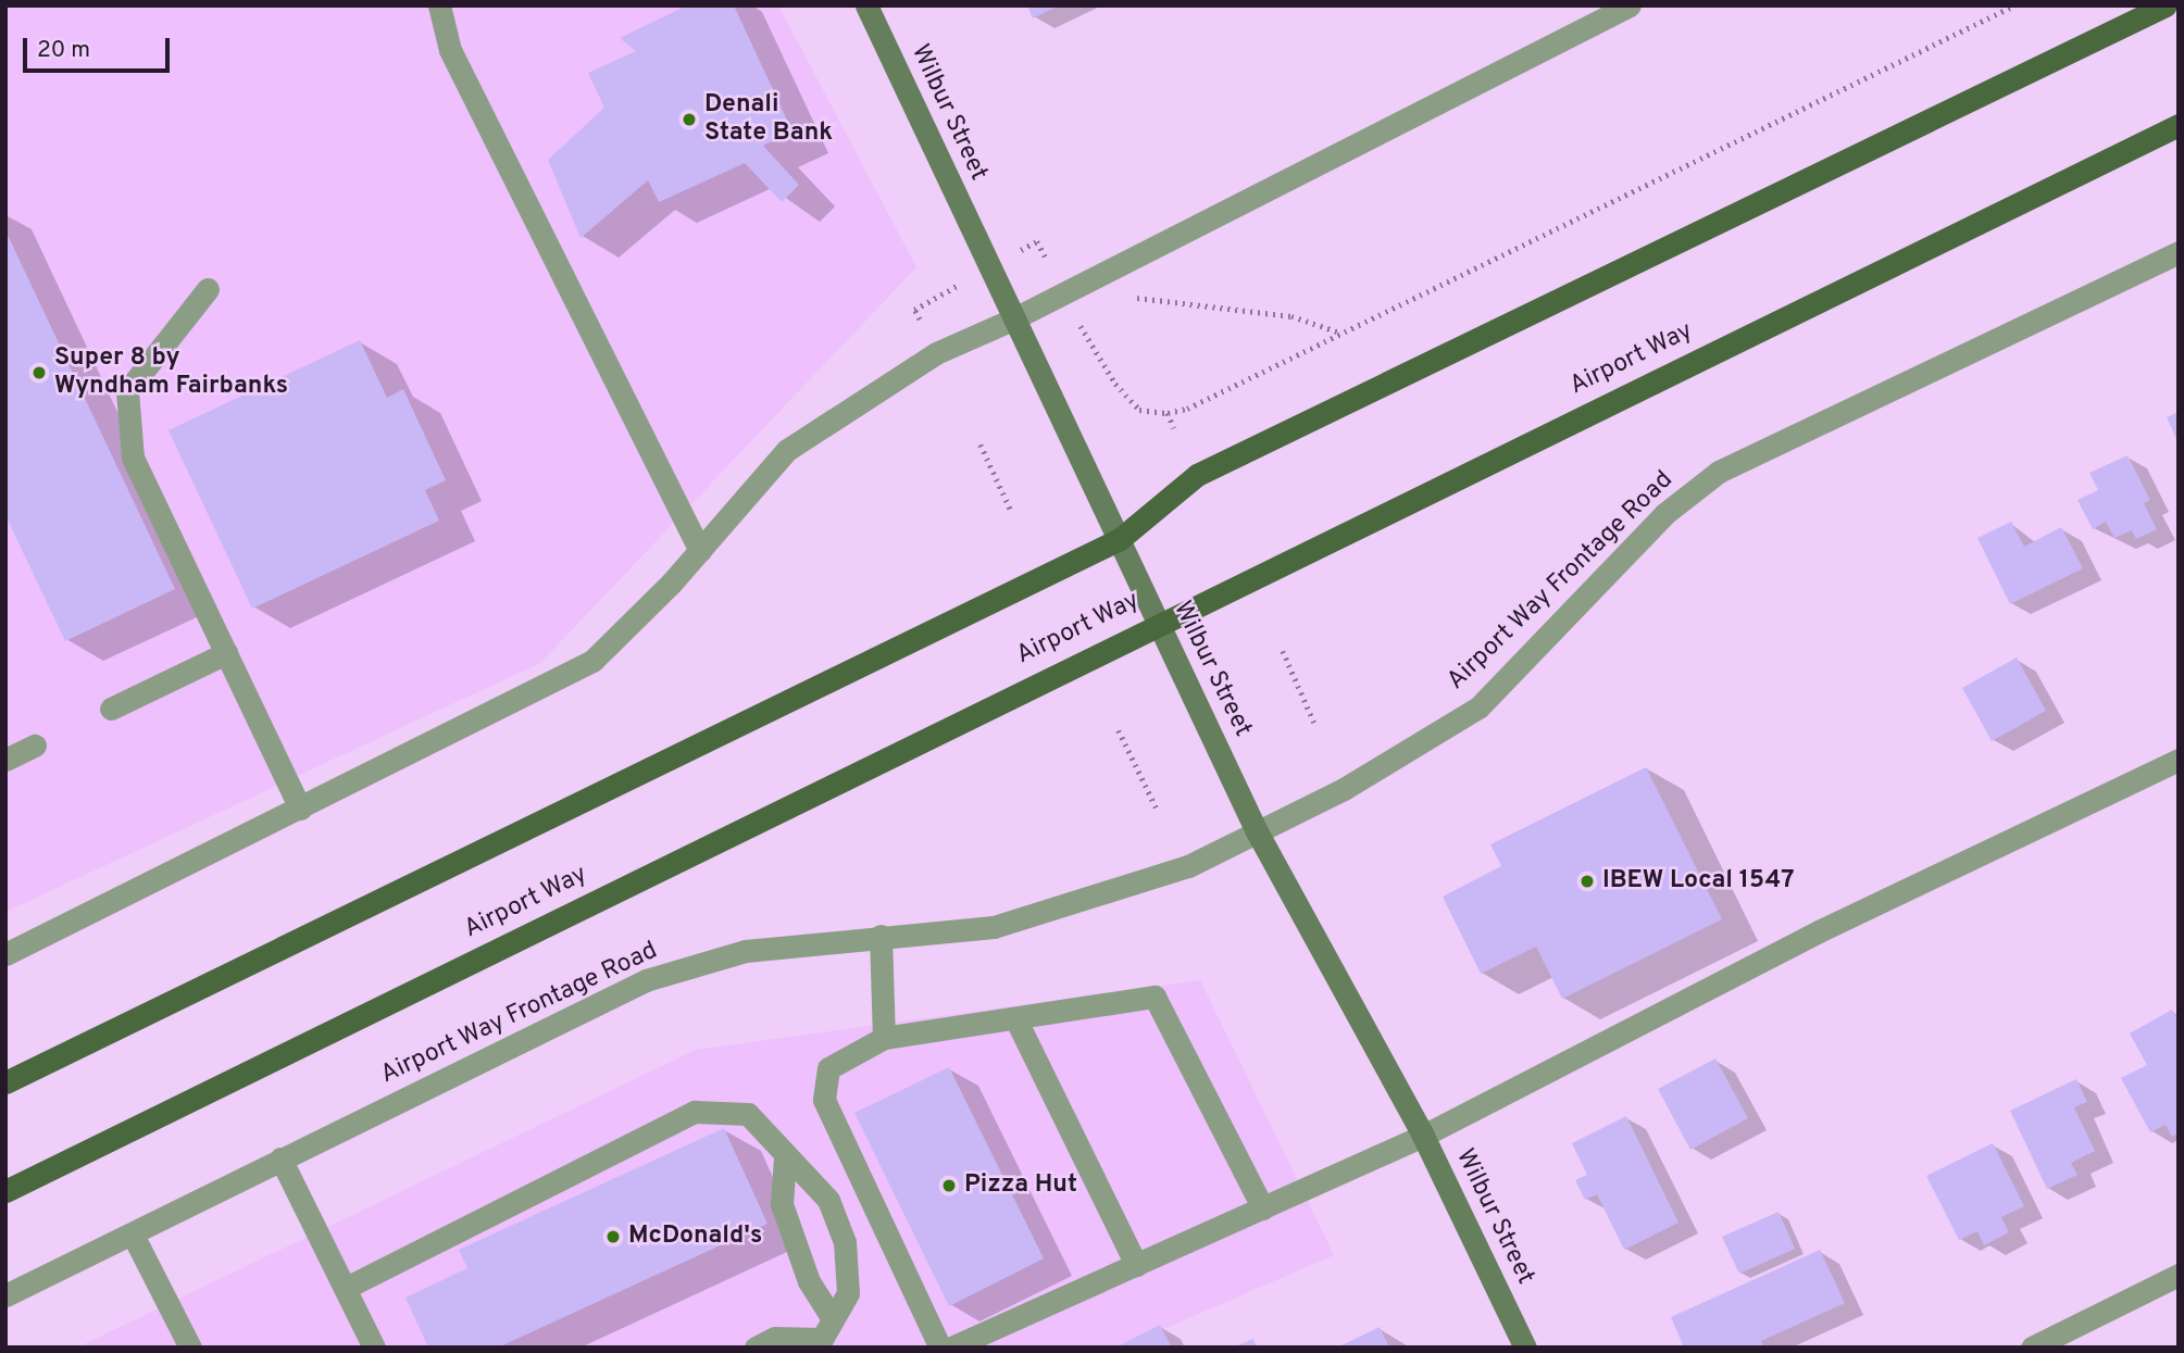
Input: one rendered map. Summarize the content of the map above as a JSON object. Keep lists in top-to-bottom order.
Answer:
{
  "streets": {
    "main road": ["Airport Way"],
    "street": ["Wilbur Street", "Airport Way Frontage Road"]
  },
  "crossings": [
    ["Wilbur Street", "Airport Way"],
    ["Wilbur Street", "Airport Way Frontage Road"]
  ],
  "places": [
    "Denali State Bank",
    "Super 8 by Wyndham Fairbanks",
    "IBEW Local 1547",
    "Pizza Hut",
    "McDonald's"
  ],
  "scale_bar": "20 m"
}
